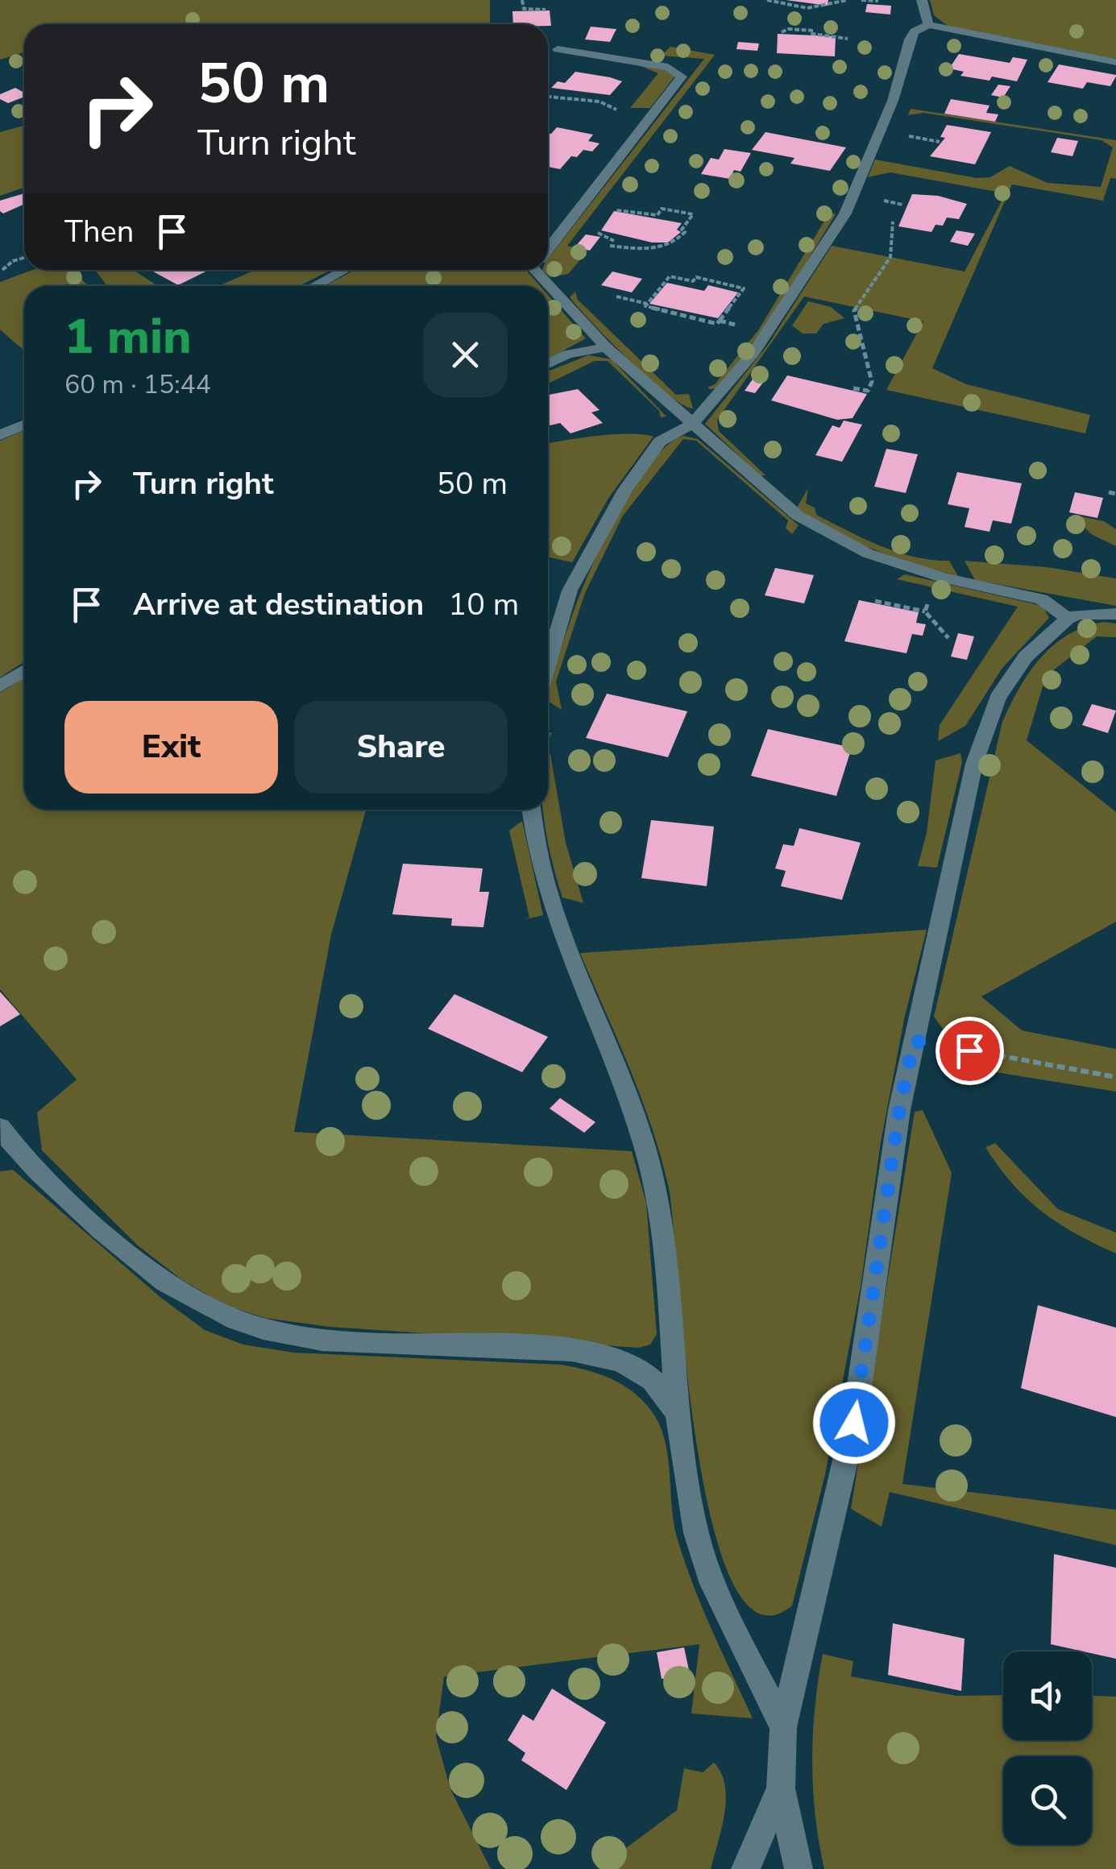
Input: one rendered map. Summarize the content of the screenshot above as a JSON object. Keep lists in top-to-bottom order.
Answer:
{
  "page": {
    "turn": ["50 m", "Turn right"],
    "then": "Then",
    "heading": ["1 min", "60 m · 15:44"],
    "list": [
      {
        "name": "Turn right",
        "value": "50 m"
      },
      {
        "name": "Arrive at destination",
        "value": "10 m"
      }
    ],
    "buttons": ["Exit", "Share"]
  }
}
